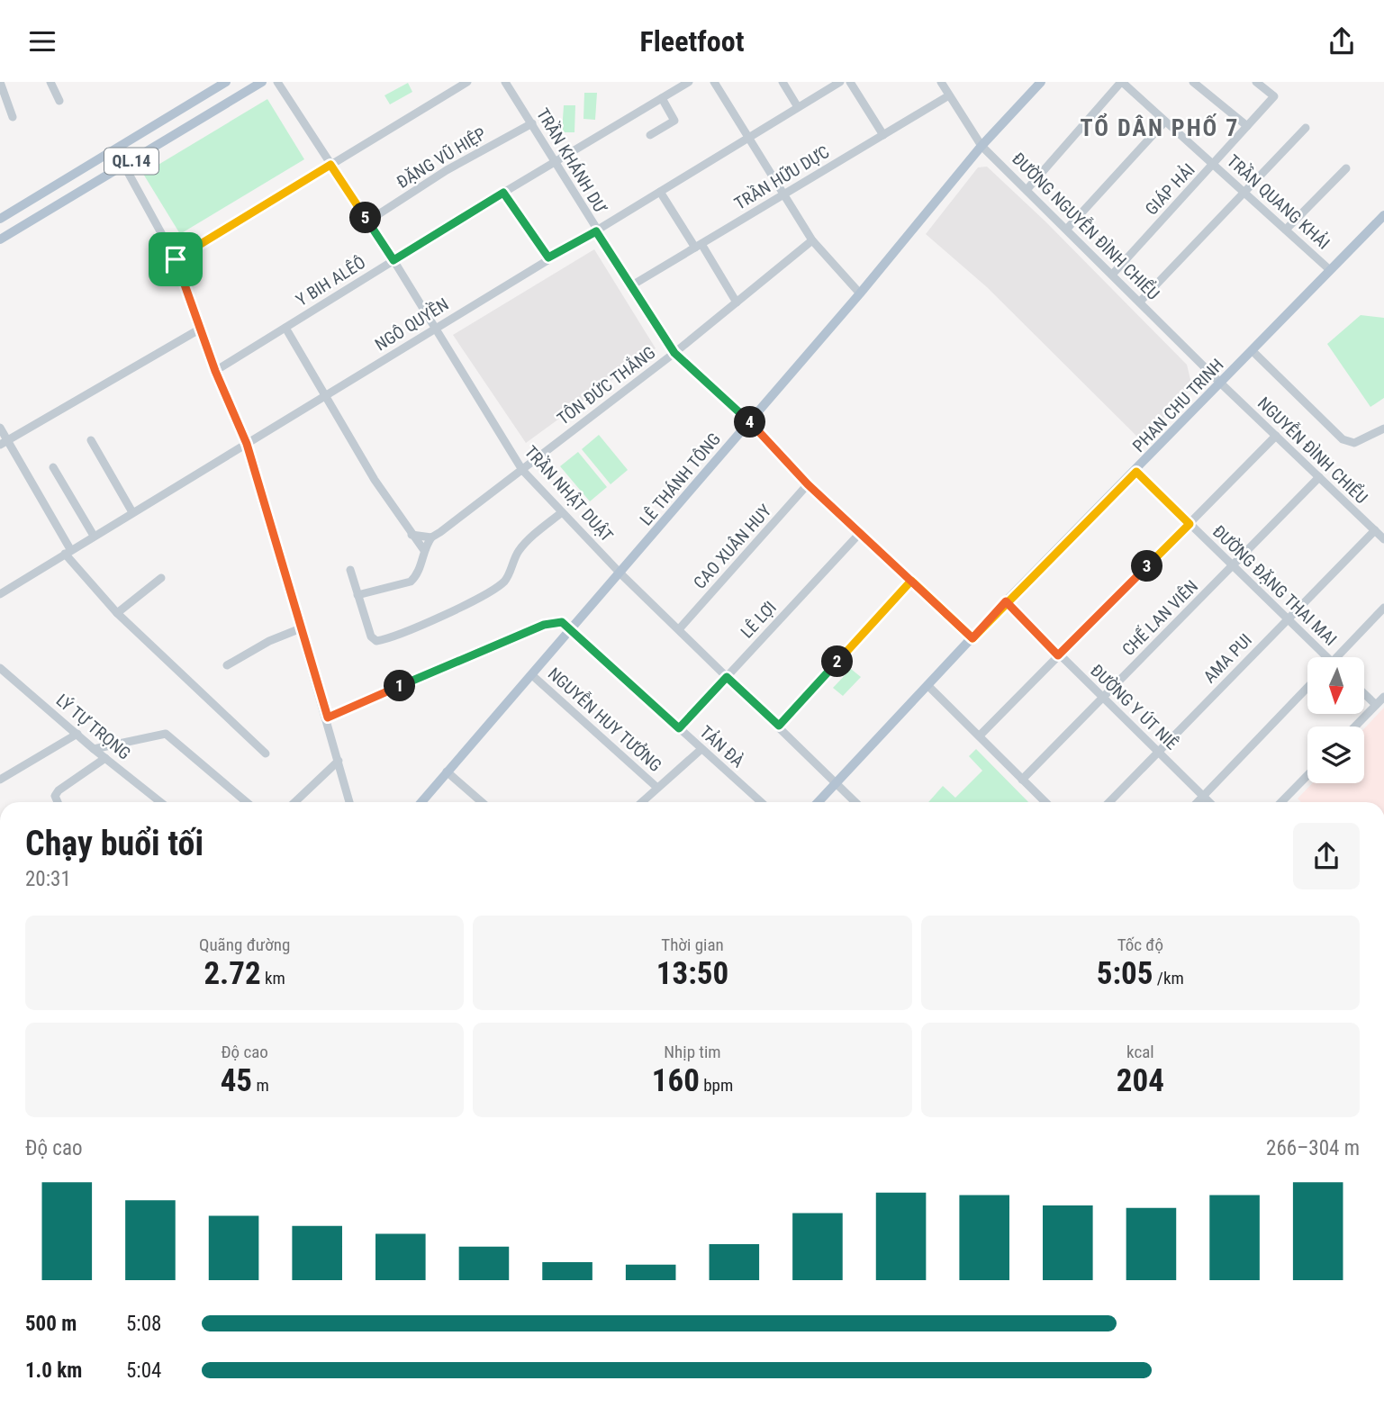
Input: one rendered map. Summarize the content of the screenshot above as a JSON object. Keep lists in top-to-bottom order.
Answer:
{
  "streets": {
    "main road": ["QL.14", "PHAN CHU TRINH", "LÊ THÁNH TÔNG"],
    "street": [
      "ĐẶNG VŨ HIỆP",
      "TRẦN KHÁNH DƯ",
      "TRẦN HỮU DỰC",
      "GIÁP HẢI",
      "TRẦN QUANG KHẢI",
      "ĐƯỜNG NGUYỄN ĐÌNH CHIỂU",
      "Y BIH ALÊÔ",
      "NGÔ QUYỀN",
      "TÔN ĐỨC THẮNG",
      "NGUYỄN ĐÌNH CHIỂU",
      "TRẦN NHẬT DUẬT",
      "CAO XUÂN HUY",
      "ĐƯỜNG ĐẶNG THAI MAI",
      "CHẾ LAN VIÊN",
      "LÊ LỢI",
      "AMA PUI",
      "ĐƯỜNG Y ÚT NIÊ",
      "NGUYỄN HUY TƯỞNG",
      "LÝ TỰ TRỌNG",
      "TẢN ĐÀ"
    ]
  },
  "crossings": [
    ["ĐẶNG VŨ HIỆP", "TRẦN KHÁNH DƯ"],
    ["ĐẶNG VŨ HIỆP", "TRẦN NHẬT DUẬT"],
    ["TRẦN KHÁNH DƯ", "TRẦN HỮU DỰC"],
    ["TRẦN KHÁNH DƯ", "Y BIH ALÊÔ"],
    ["TRẦN KHÁNH DƯ", "NGÔ QUYỀN"],
    ["TRẦN KHÁNH DƯ", "TÔN ĐỨC THẮNG"],
    ["TRẦN KHÁNH DƯ", "PHAN CHU TRINH"],
    ["TRẦN KHÁNH DƯ", "LÊ THÁNH TÔNG"],
    ["TRẦN KHÁNH DƯ", "CAO XUÂN HUY"],
    ["TRẦN KHÁNH DƯ", "LÊ LỢI"],
    ["TRẦN HỮU DỰC", "ĐƯỜNG NGUYỄN ĐÌNH CHIỂU"],
    ["GIÁP HẢI", "TRẦN QUANG KHẢI"],
    ["GIÁP HẢI", "ĐƯỜNG NGUYỄN ĐÌNH CHIỂU"],
    ["TRẦN QUANG KHẢI", "PHAN CHU TRINH"],
    ["ĐƯỜNG NGUYỄN ĐÌNH CHIỂU", "PHAN CHU TRINH"],
    ["ĐƯỜNG NGUYỄN ĐÌNH CHIỂU", "NGUYỄN ĐÌNH CHIỂU"],
    ["ĐƯỜNG NGUYỄN ĐÌNH CHIỂU", "LÊ THÁNH TÔNG"],
    ["Y BIH ALÊÔ", "TRẦN NHẬT DUẬT"],
    ["NGÔ QUYỀN", "TRẦN NHẬT DUẬT"],
    ["TÔN ĐỨC THẮNG", "TRẦN NHẬT DUẬT"],
    ["PHAN CHU TRINH", "NGUYỄN ĐÌNH CHIỂU"],
    ["PHAN CHU TRINH", "TRẦN NHẬT DUẬT"],
    ["PHAN CHU TRINH", "ĐƯỜNG ĐẶNG THAI MAI"],
    ["PHAN CHU TRINH", "ĐƯỜNG Y ÚT NIÊ"],
    ["NGUYỄN ĐÌNH CHIỂU", "CHẾ LAN VIÊN"],
    ["NGUYỄN ĐÌNH CHIỂU", "AMA PUI"],
    ["LÊ THÁNH TÔNG", "TRẦN NHẬT DUẬT"],
    ["LÊ THÁNH TÔNG", "NGUYỄN HUY TƯỞNG"],
    ["LÊ THÁNH TÔNG", "TẢN ĐÀ"],
    ["TRẦN NHẬT DUẬT", "CAO XUÂN HUY"],
    ["TRẦN NHẬT DUẬT", "LÊ LỢI"],
    ["ĐƯỜNG ĐẶNG THAI MAI", "CHẾ LAN VIÊN"],
    ["ĐƯỜNG ĐẶNG THAI MAI", "AMA PUI"],
    ["CHẾ LAN VIÊN", "ĐƯỜNG Y ÚT NIÊ"],
    ["LÊ LỢI", "TẢN ĐÀ"],
    ["AMA PUI", "ĐƯỜNG Y ÚT NIÊ"]
  ],
  "districts": ["TỔ DÂN PHỐ 7"],
  "north": "bottom",
  "page": {
    "header": "Fleetfoot",
    "pins": [
      "5",
      "4",
      "3",
      "2",
      "1"
    ],
    "heading": ["Chạy buổi tối", "20:31"],
    "stats": [
      ["Quãng đường", "2.72 km"],
      ["Thời gian", "13:50"],
      ["Tốc độ", "5:05 /km"],
      ["Độ cao", "45 m"],
      ["Nhịp tim", "160 bpm"],
      ["kcal", "204"]
    ],
    "chart": ["Độ cao", "266–304 m"],
    "list": [
      {
        "name": "500 m",
        "note": "5:08"
      },
      {
        "name": "1.0 km",
        "note": "5:04"
      }
    ]
  }
}
